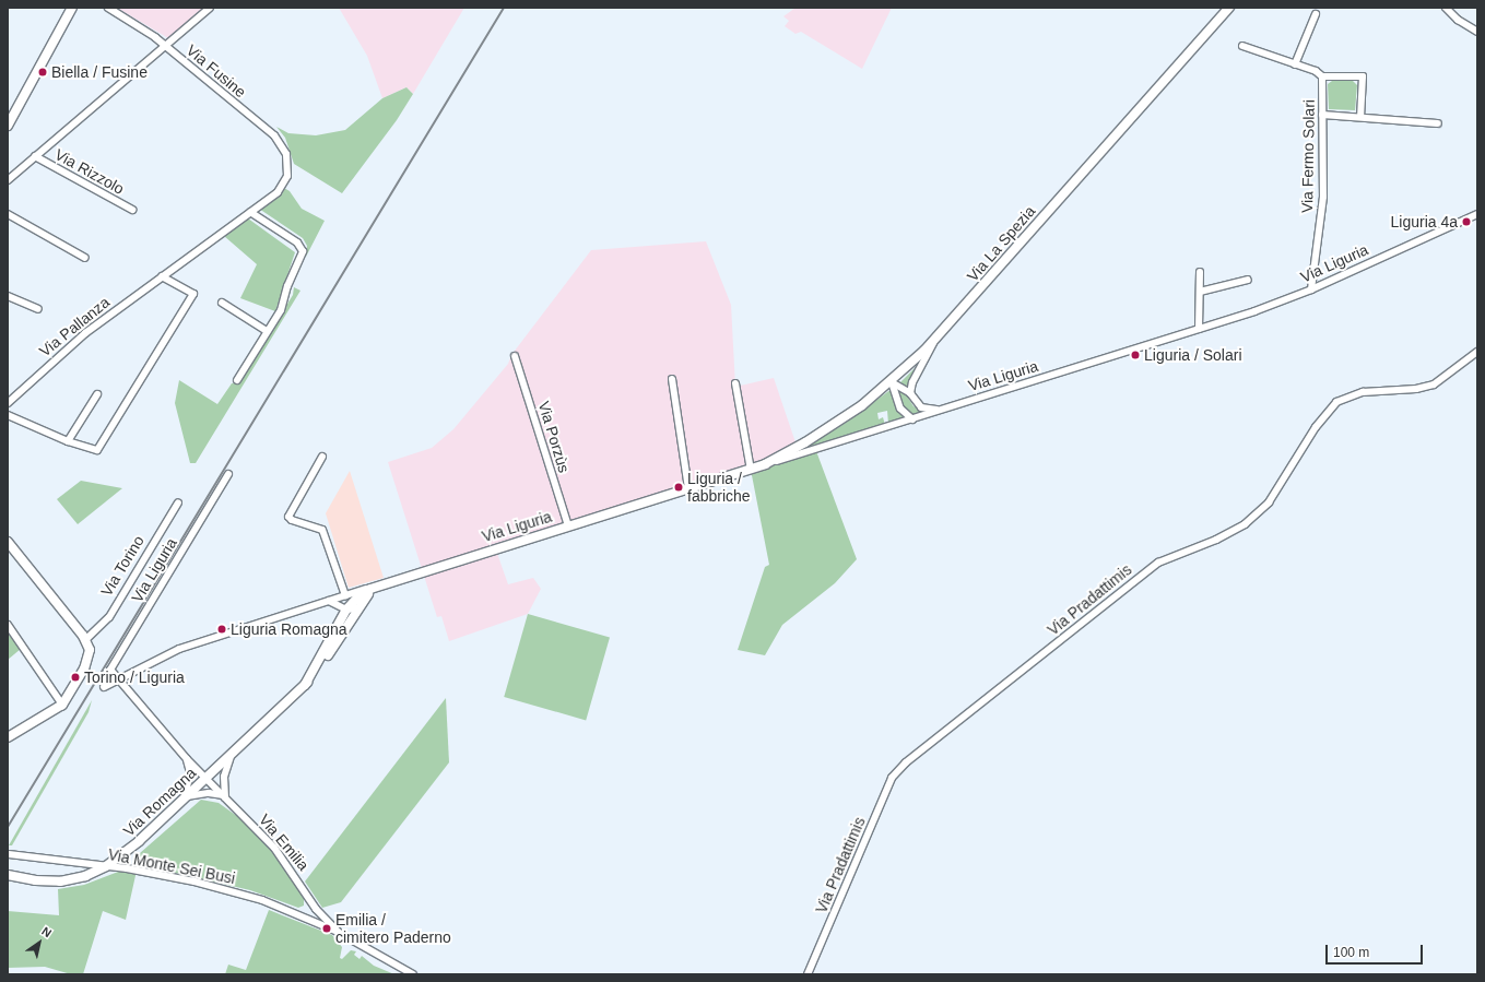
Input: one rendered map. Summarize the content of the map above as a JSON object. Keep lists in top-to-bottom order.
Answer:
{
  "streets": {
    "main road": ["Via La Spezia", "Via Liguria", "Via Romagna"],
    "street": [
      "Via Fusine",
      "Via Fermo Solari",
      "Via Rizzolo",
      "Via Pallanza",
      "Via Porzùs",
      "Via Torino",
      "Via Pradattimis",
      "Via Emilia",
      "Via Monte Sei Busi"
    ]
  },
  "crossings": [
    ["Via Fusine", "Via Rizzolo"],
    ["Via Fusine", "Via Pallanza"],
    ["Via Fermo Solari", "Via Liguria"],
    ["Via La Spezia", "Via Liguria"],
    ["Via Liguria", "Via Porzùs"],
    ["Via Liguria", "Via Romagna"],
    ["Via Liguria", "Via Emilia"],
    ["Via Romagna", "Via Emilia"],
    ["Via Romagna", "Via Monte Sei Busi"],
    ["Via Emilia", "Via Monte Sei Busi"]
  ],
  "places": [
    "Biella / Fusine",
    "Liguria 4a",
    "Liguria / Solari",
    "Liguria / fabbriche",
    "Liguria Romagna",
    "Torino / Liguria",
    "Emilia / cimitero Paderno"
  ],
  "scale_bar": "100 m",
  "north": "top right"
}
